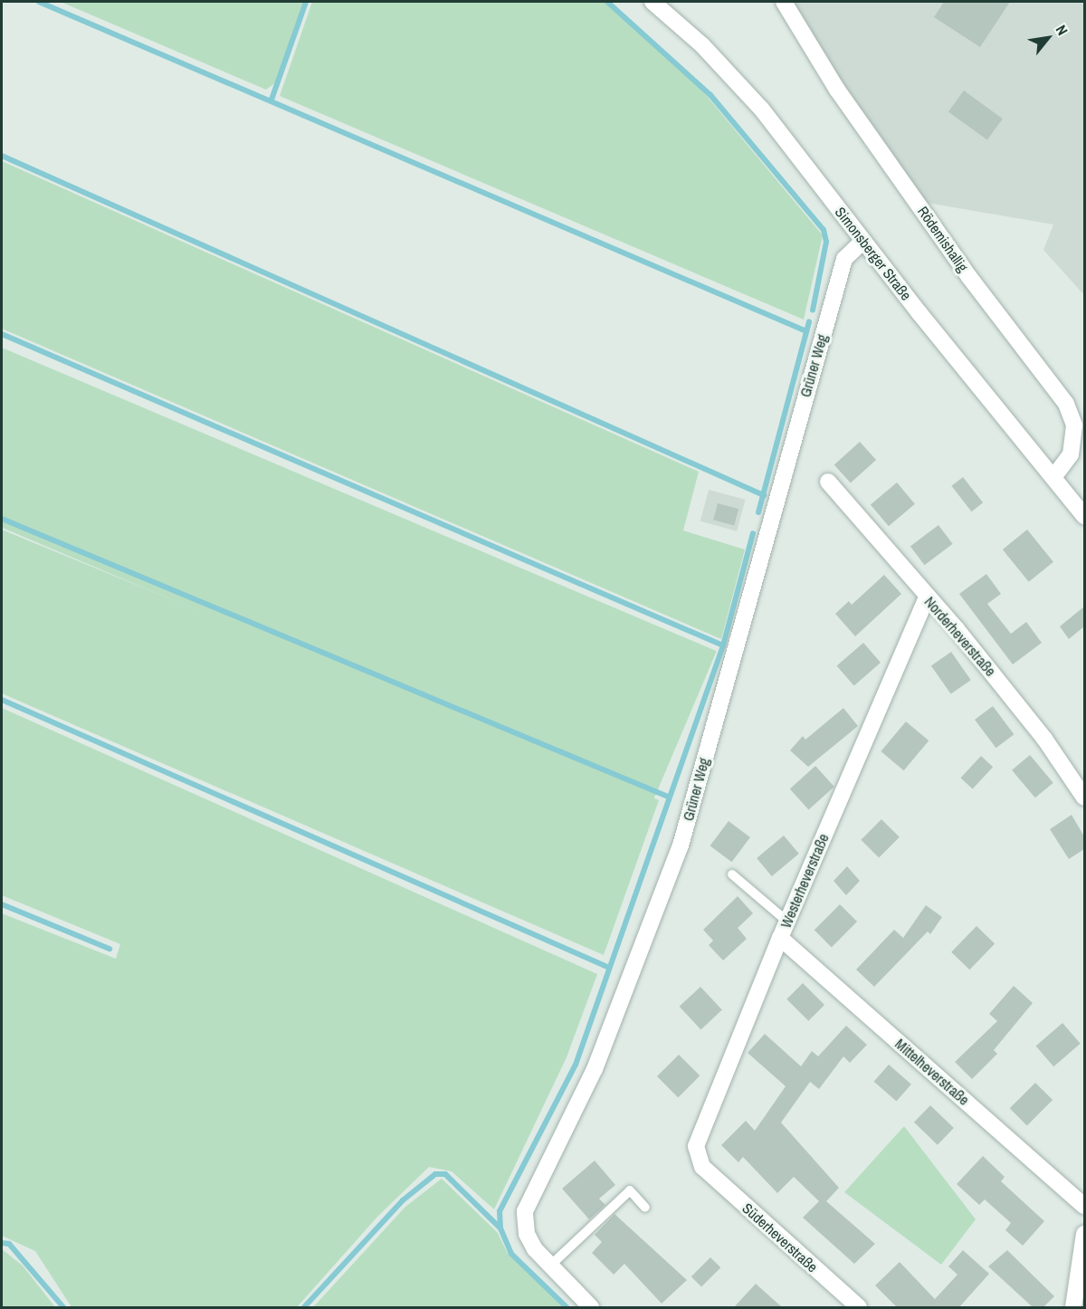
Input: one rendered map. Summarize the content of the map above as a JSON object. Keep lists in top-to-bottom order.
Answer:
{
  "streets": {
    "street": [
      "Rödemishallig",
      "Simonsberger Straße",
      "Grüner Weg",
      "Norderheverstraße",
      "Westerheverstraße",
      "Mittelheverstraße",
      "Süderheverstraße"
    ]
  },
  "crossings": [
    ["Rödemishallig", "Simonsberger Straße"],
    ["Simonsberger Straße", "Grüner Weg"],
    ["Norderheverstraße", "Westerheverstraße"],
    ["Westerheverstraße", "Mittelheverstraße"],
    ["Westerheverstraße", "Süderheverstraße"]
  ],
  "north": "top right"
}
